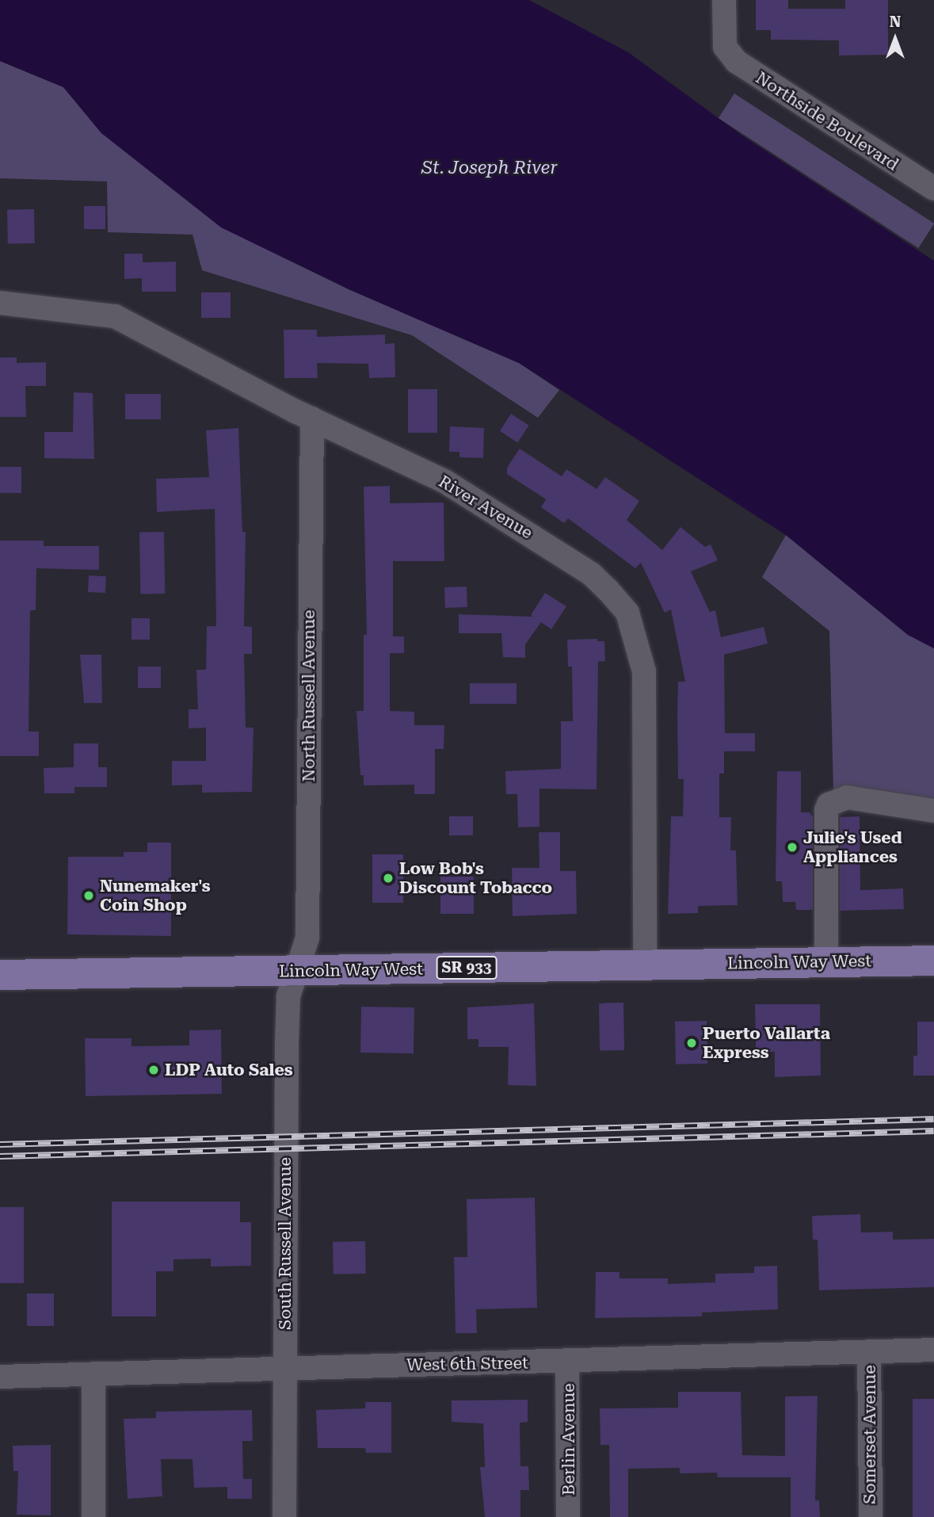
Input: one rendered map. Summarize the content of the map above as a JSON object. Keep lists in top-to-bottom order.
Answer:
{
  "streets": {
    "main road": ["Lincoln Way West", "SR 933"],
    "street": [
      "Northside Boulevard",
      "River Avenue",
      "North Russell Avenue",
      "South Russell Avenue",
      "West 6th Street",
      "Somerset Avenue",
      "Berlin Avenue"
    ]
  },
  "crossings": [
    ["River Avenue", "North Russell Avenue"],
    ["River Avenue", "Lincoln Way West"],
    ["North Russell Avenue", "Lincoln Way West"],
    ["North Russell Avenue", "South Russell Avenue"],
    ["Lincoln Way West", "South Russell Avenue"],
    ["South Russell Avenue", "West 6th Street"],
    ["West 6th Street", "Somerset Avenue"],
    ["West 6th Street", "Berlin Avenue"]
  ],
  "water": ["St. Joseph River"],
  "places": [
    "Julie's Used Appliances",
    "Low Bob's Discount Tobacco",
    "Nunemaker's Coin Shop",
    "Puerto Vallarta Express",
    "LDP Auto Sales"
  ],
  "north": "top"
}
